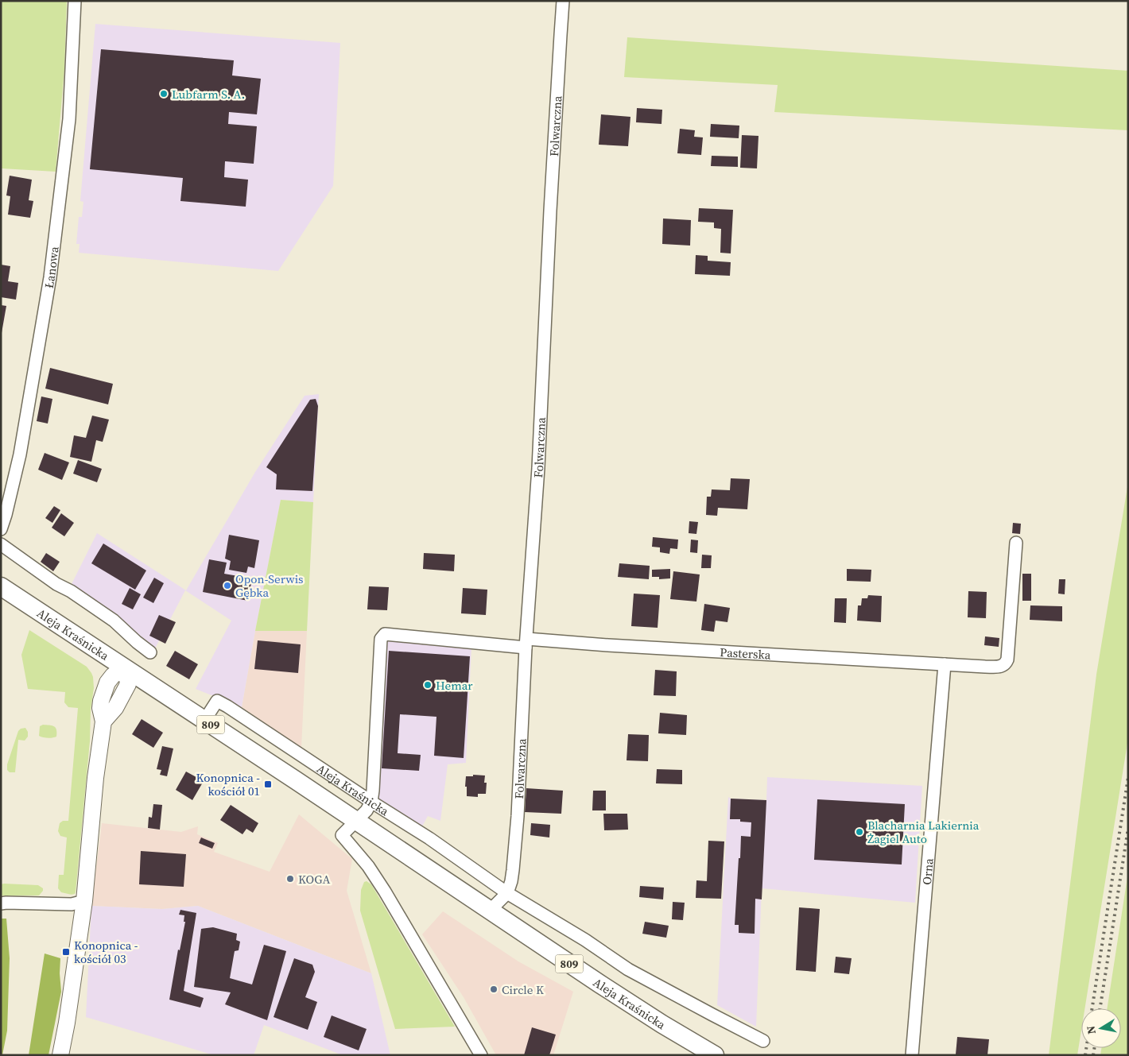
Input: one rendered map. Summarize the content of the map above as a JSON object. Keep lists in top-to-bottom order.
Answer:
{
  "streets": {
    "main road": ["Aleja Kraśnicka", "809"],
    "street": [
      "Folwarczna",
      "Łanowa",
      "Pasterska",
      "Orna"
    ]
  },
  "crossings": [
    ["Folwarczna", "Aleja Kraśnicka"],
    ["Folwarczna", "Pasterska"],
    ["Aleja Kraśnicka", "Pasterska"],
    ["Pasterska", "Orna"]
  ],
  "places": {
    "other": [
      "Lubfarm S. A.",
      "Opon-Serwis Gębka",
      "Hemar",
      "Blacharnia Lakiernia Żagiel Auto",
      "KOGA",
      "Circle K"
    ],
    "transit": ["Konopnica - kościół 01", "Konopnica - kościół 03"]
  },
  "north": "left"
}
